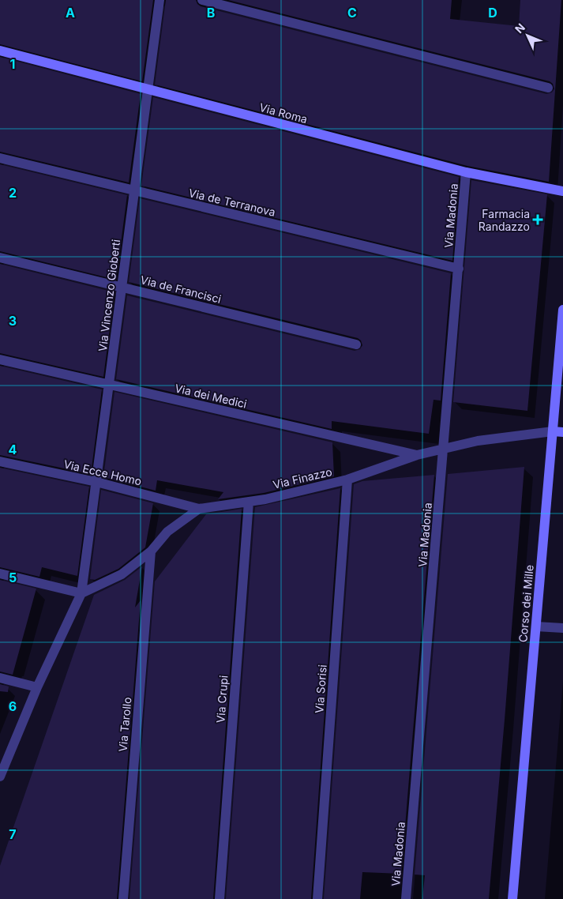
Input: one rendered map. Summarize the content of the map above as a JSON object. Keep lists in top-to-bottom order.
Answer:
{
  "streets": {
    "street": [
      "Via Roma",
      "Via de Terranova",
      "Via Madonia",
      "Via de Francisci",
      "Via Vincenzo Gioberti",
      "Via dei Medici",
      "Via Ecce Homo",
      "Via Finazzo",
      "Corso dei Mille",
      "Via Sorisi",
      "Via Crupi",
      "Via Tarollo"
    ]
  },
  "crossings": [
    ["Via Roma", "Via Madonia"],
    ["Via Roma", "Via Vincenzo Gioberti"],
    ["Via de Terranova", "Via Madonia"],
    ["Via de Terranova", "Via Vincenzo Gioberti"],
    ["Via Madonia", "Via Finazzo"],
    ["Via de Francisci", "Via Vincenzo Gioberti"],
    ["Via Vincenzo Gioberti", "Via dei Medici"],
    ["Via Vincenzo Gioberti", "Via Ecce Homo"],
    ["Via Vincenzo Gioberti", "Via Finazzo"],
    ["Via dei Medici", "Via Finazzo"],
    ["Via Ecce Homo", "Via Finazzo"],
    ["Via Finazzo", "Corso dei Mille"],
    ["Via Finazzo", "Via Sorisi"],
    ["Via Finazzo", "Via Crupi"],
    ["Via Finazzo", "Via Tarollo"]
  ],
  "places": {
    "health": ["Farmacia Randazzo"]
  },
  "north": "top left",
  "grid": {
    "columns": [
      "A",
      "B",
      "C",
      "D"
    ],
    "rows": [
      "1",
      "2",
      "3",
      "4",
      "5",
      "6",
      "7"
    ]
  }
}
